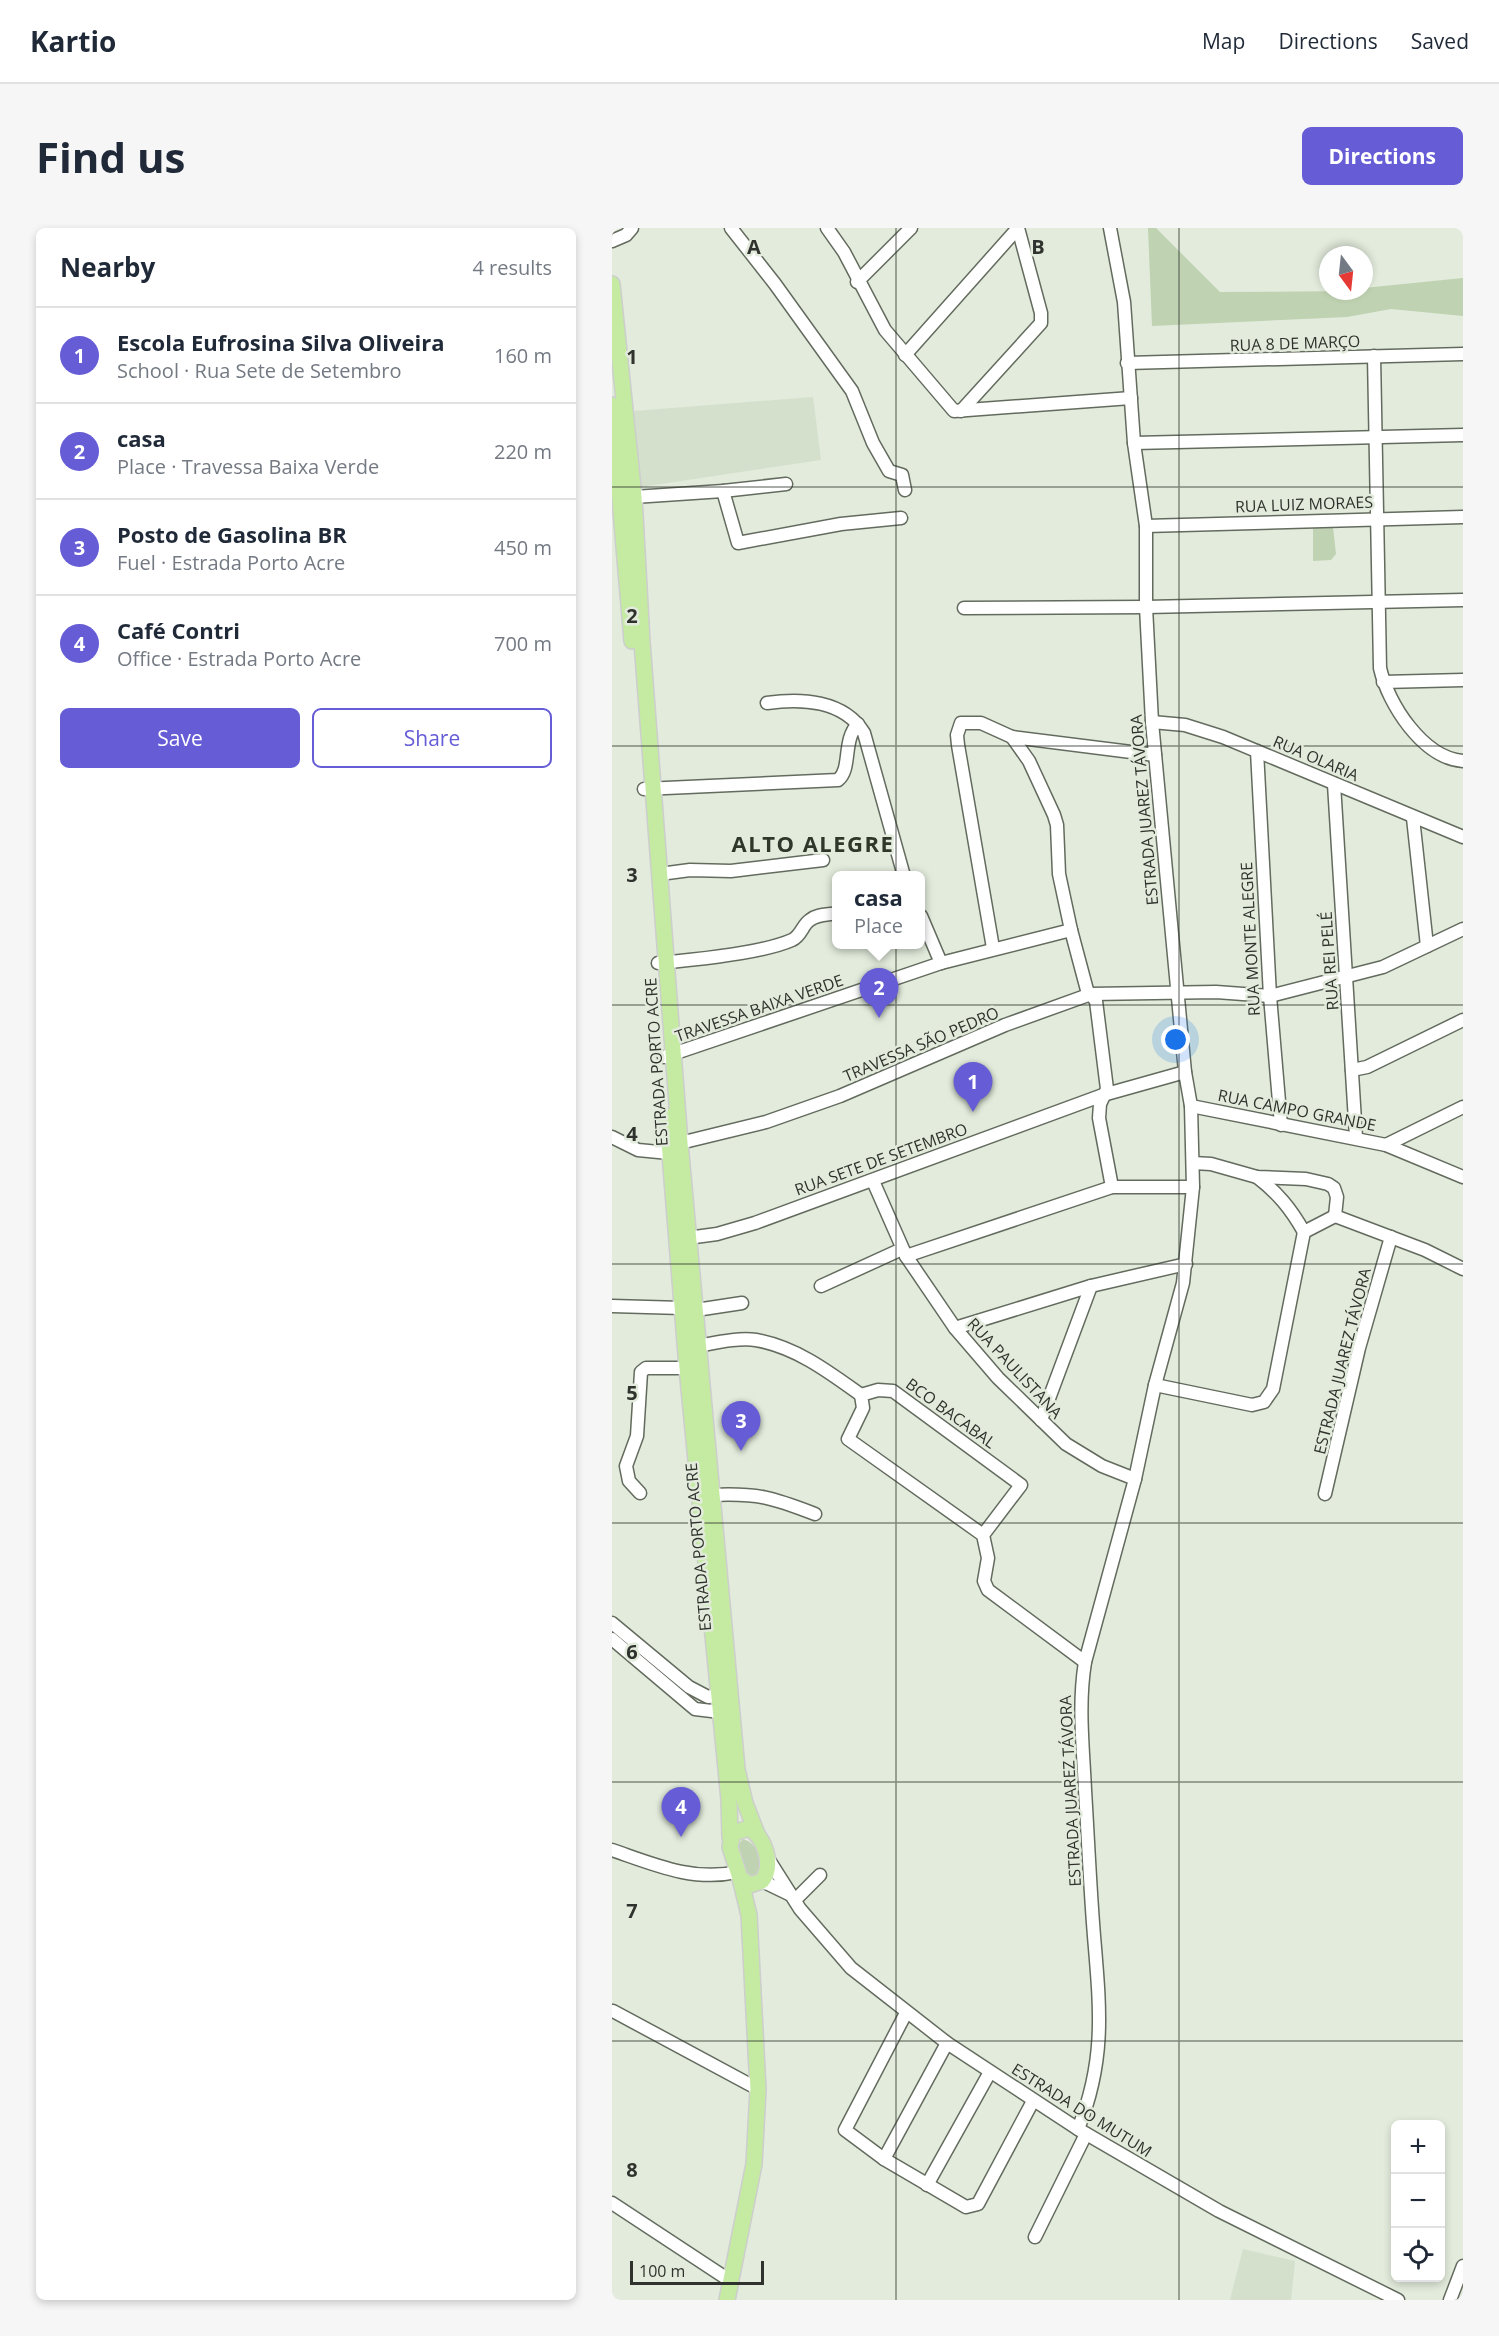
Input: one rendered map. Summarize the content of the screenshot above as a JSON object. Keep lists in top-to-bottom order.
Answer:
{
  "streets": {
    "main road": ["ESTRADA PORTO ACRE"],
    "street": [
      "RUA 8 DE MARÇO",
      "RUA LUIZ MORAES",
      "RUA OLARIA",
      "ESTRADA JUAREZ TÁVORA",
      "RUA MONTE ALEGRE",
      "RUA REI PELÉ",
      "TRAVESSA BAIXA VERDE",
      "TRAVESSA SÃO PEDRO",
      "RUA CAMPO GRANDE",
      "RUA SETE DE SETEMBRO",
      "RUA PAULISTANA",
      "BCO BACABAL",
      "ESTRADA DO MUTUM"
    ]
  },
  "crossings": [
    ["RUA 8 DE MARÇO", "ESTRADA JUAREZ TÁVORA"],
    ["RUA LUIZ MORAES", "ESTRADA JUAREZ TÁVORA"],
    ["RUA OLARIA", "ESTRADA JUAREZ TÁVORA"],
    ["RUA OLARIA", "RUA MONTE ALEGRE"],
    ["RUA OLARIA", "RUA REI PELÉ"],
    ["ESTRADA JUAREZ TÁVORA", "TRAVESSA SÃO PEDRO"],
    ["ESTRADA JUAREZ TÁVORA", "RUA CAMPO GRANDE"],
    ["ESTRADA JUAREZ TÁVORA", "RUA SETE DE SETEMBRO"],
    ["ESTRADA JUAREZ TÁVORA", "RUA PAULISTANA"],
    ["ESTRADA JUAREZ TÁVORA", "ESTRADA DO MUTUM"],
    ["RUA MONTE ALEGRE", "TRAVESSA SÃO PEDRO"],
    ["RUA MONTE ALEGRE", "RUA CAMPO GRANDE"],
    ["RUA REI PELÉ", "TRAVESSA SÃO PEDRO"],
    ["RUA REI PELÉ", "RUA CAMPO GRANDE"],
    ["TRAVESSA BAIXA VERDE", "ESTRADA PORTO ACRE"],
    ["TRAVESSA SÃO PEDRO", "ESTRADA PORTO ACRE"],
    ["ESTRADA PORTO ACRE", "RUA SETE DE SETEMBRO"],
    ["ESTRADA PORTO ACRE", "ESTRADA DO MUTUM"],
    ["RUA SETE DE SETEMBRO", "RUA PAULISTANA"]
  ],
  "districts": ["ALTO ALEGRE"],
  "scale_bar": "100 m",
  "north": "bottom",
  "page": {
    "header": "Kartio",
    "nav": ["Map", "Directions", "Saved"],
    "buttons": [
      "Directions",
      ["Save", "Share"]
    ],
    "title": "Find us",
    "heading": ["Nearby", "4 results"],
    "list": [
      {
        "mark": "1",
        "name": "Escola Eufrosina Silva Oliveira",
        "note": "School · Rua Sete de Setembro",
        "value": "160 m"
      },
      {
        "mark": "2",
        "name": "casa",
        "note": "Place · Travessa Baixa Verde",
        "value": "220 m"
      },
      {
        "mark": "3",
        "name": "Posto de Gasolina BR",
        "note": "Fuel · Estrada Porto Acre",
        "value": "450 m"
      },
      {
        "mark": "4",
        "name": "Café Contri",
        "note": "Office · Estrada Porto Acre",
        "value": "700 m"
      }
    ],
    "popup": ["casa", "Place"],
    "pins": [
      "2",
      "1",
      "3",
      "4"
    ],
    "map_buttons": ["+", "−"],
    "scale": "100 m"
  },
  "grid": {
    "columns": ["A", "B"],
    "rows": [
      "1",
      "2",
      "3",
      "4",
      "5",
      "6",
      "7",
      "8"
    ]
  }
}
